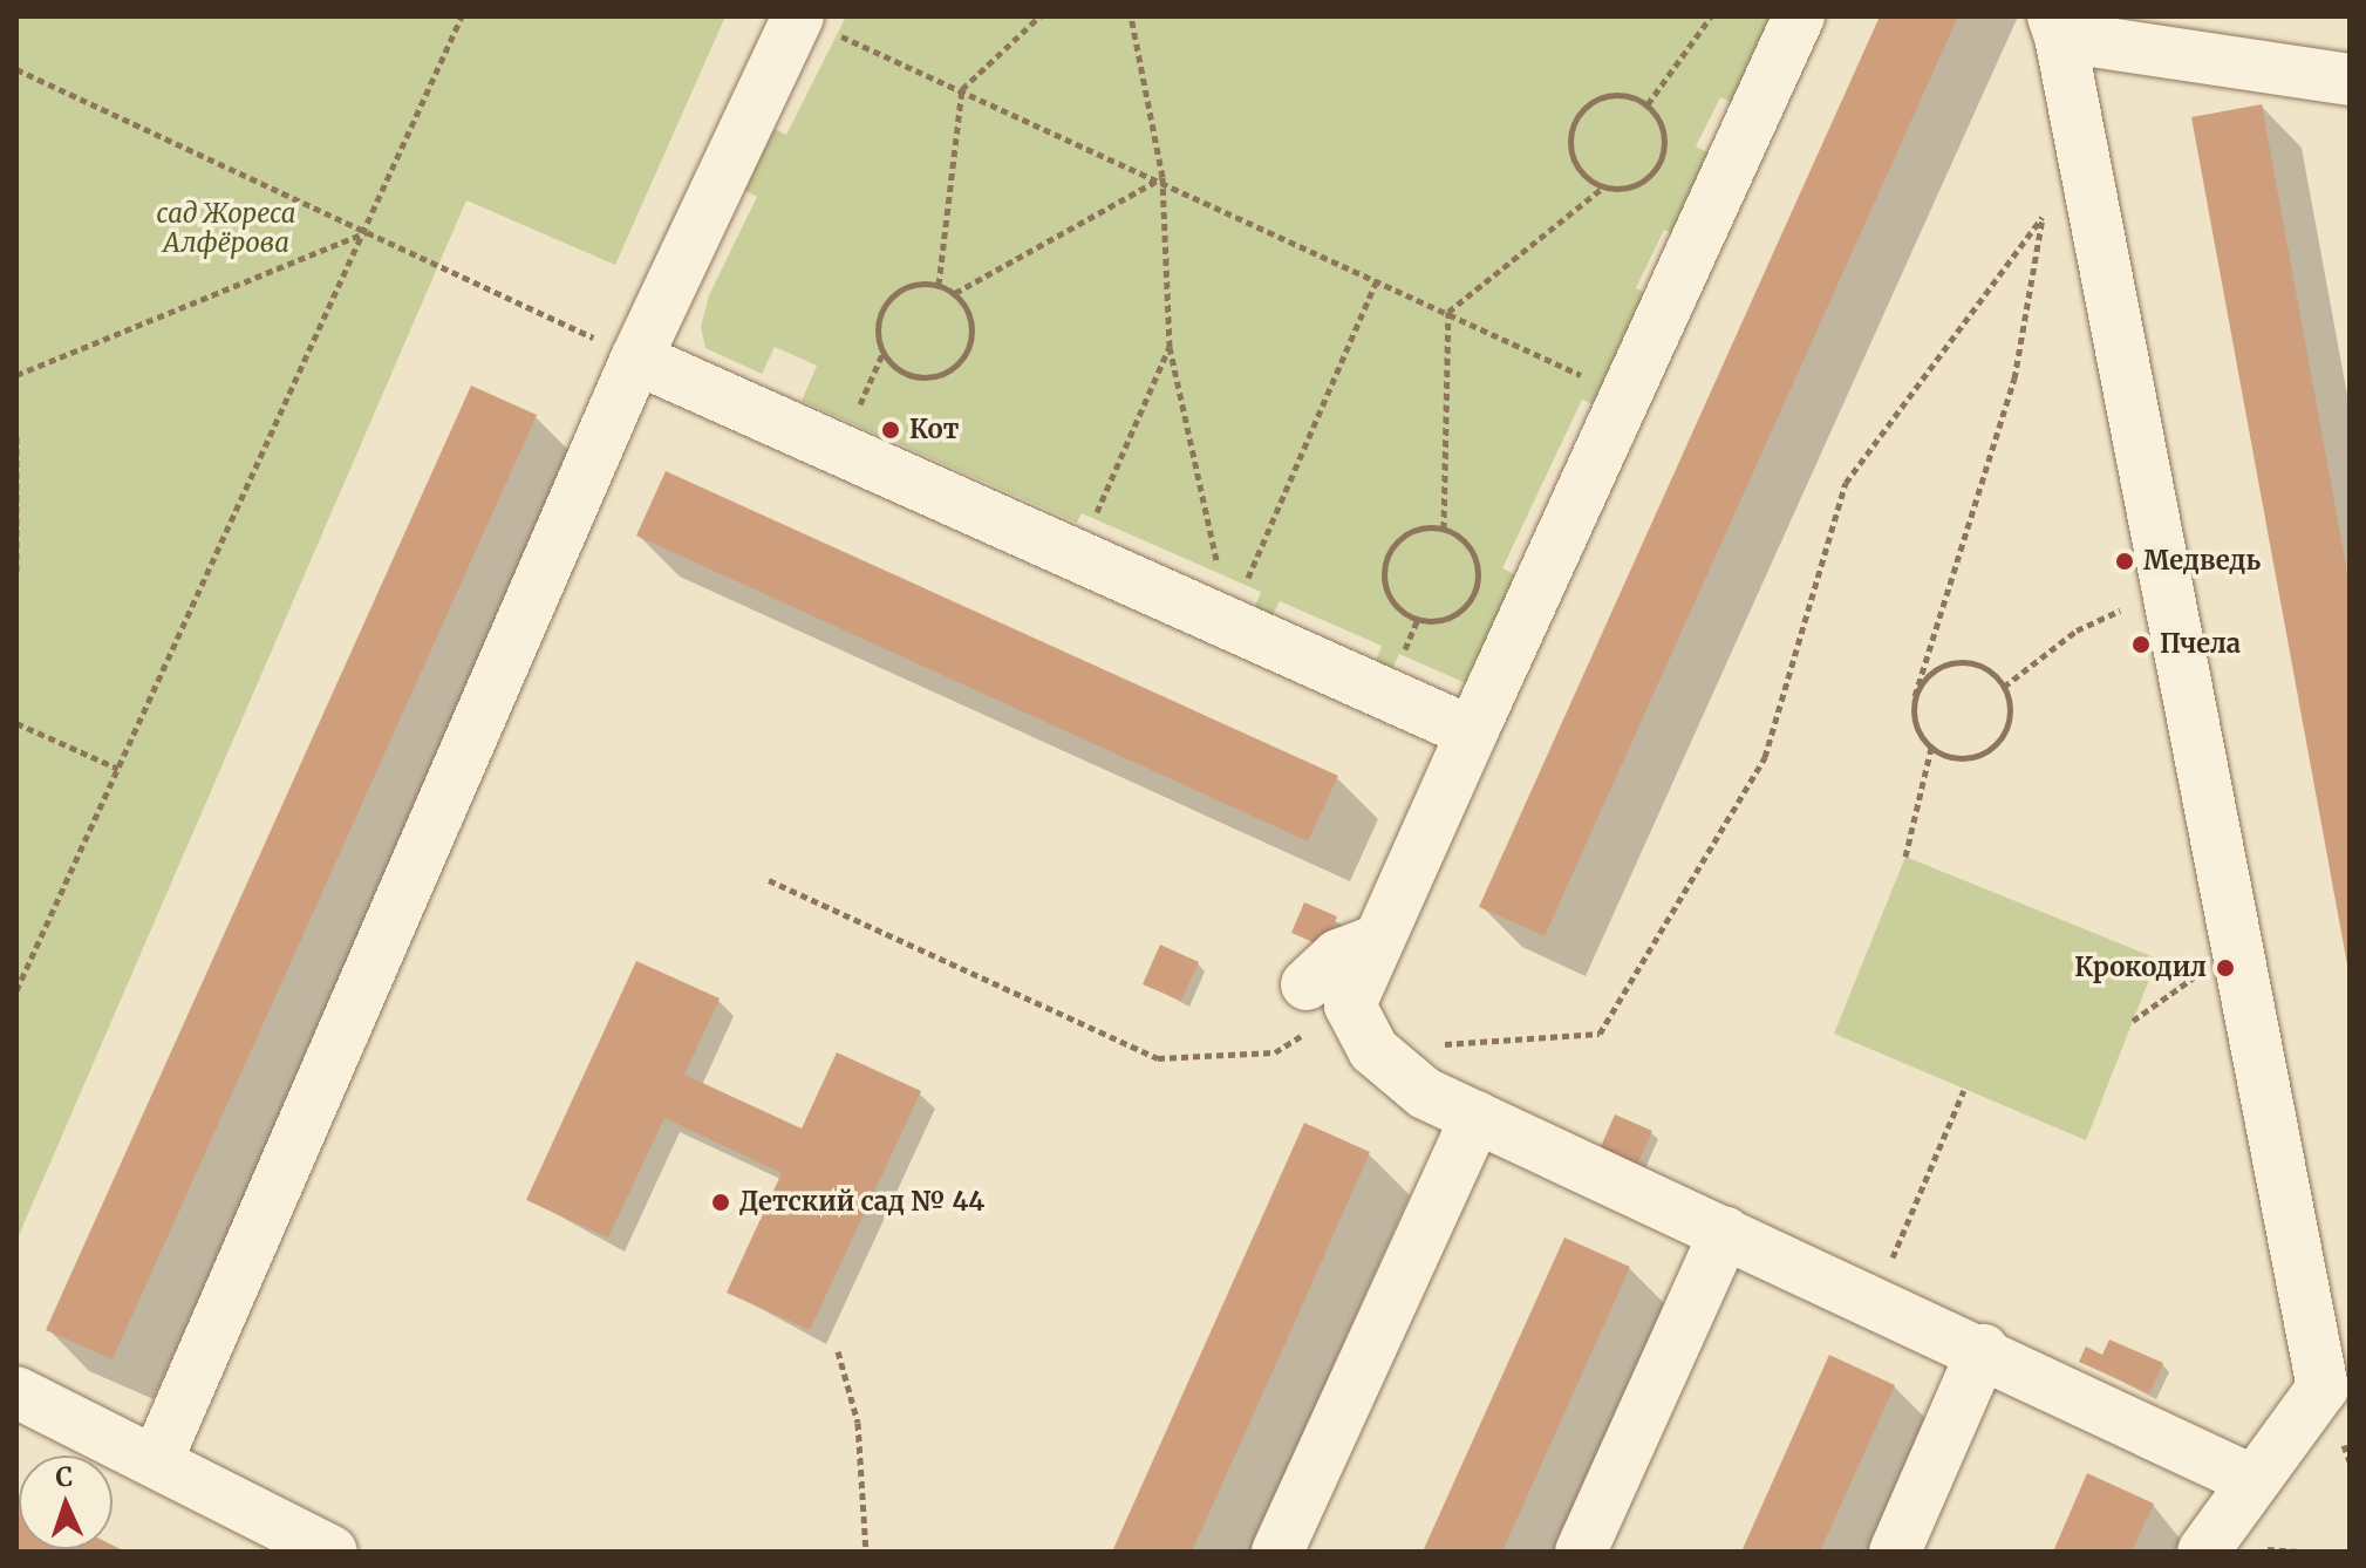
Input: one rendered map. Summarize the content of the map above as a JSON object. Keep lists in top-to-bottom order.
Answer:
{
  "parks": ["сад Жореса Алфёрова"],
  "places": [
    "Кот",
    "Медведь",
    "Пчела",
    "Крокодил",
    "Детский сад № 44"
  ],
  "north": "top"
}
